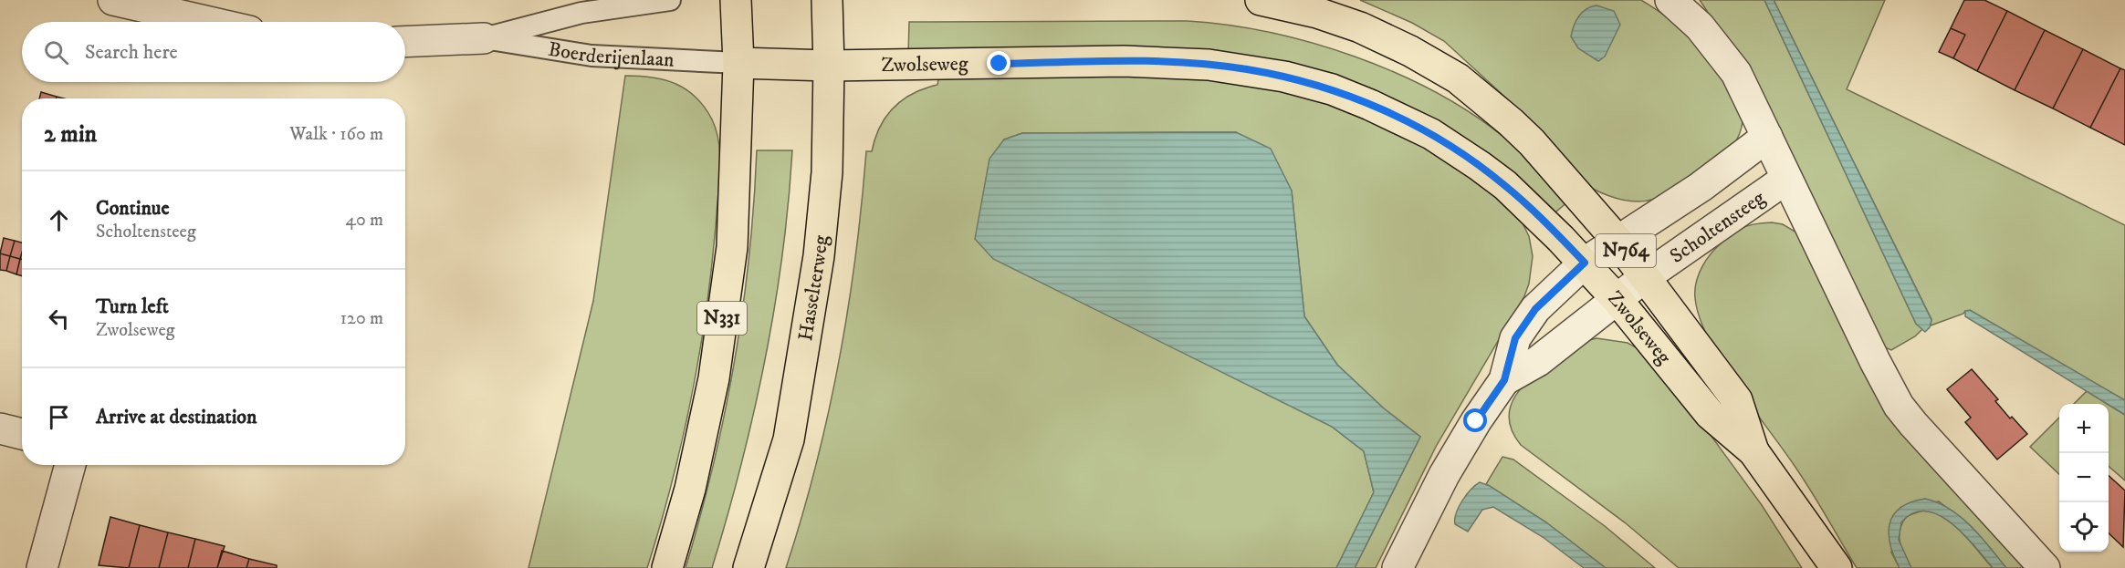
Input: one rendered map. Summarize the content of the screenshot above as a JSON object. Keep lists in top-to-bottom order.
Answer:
{
  "streets": {
    "main road": [
      "Zwolseweg",
      "N764",
      "Hasselterweg",
      "N331"
    ],
    "street": ["Boerderijenlaan", "Scholtensteeg"]
  },
  "crossings": [
    ["Boerderijenlaan", "Zwolseweg"],
    ["Boerderijenlaan", "N331"],
    ["Zwolseweg", "Scholtensteeg"],
    ["Zwolseweg", "Hasselterweg"],
    ["Zwolseweg", "N331"]
  ],
  "page": {
    "search": "Search here",
    "heading": ["2 min", "Walk · 160 m"],
    "list": [
      ["Continue", "Scholtensteeg", "40 m"],
      ["Turn left", "Zwolseweg", "120 m"],
      "Arrive at destination"
    ],
    "map_buttons": ["+", "−"]
  }
}
